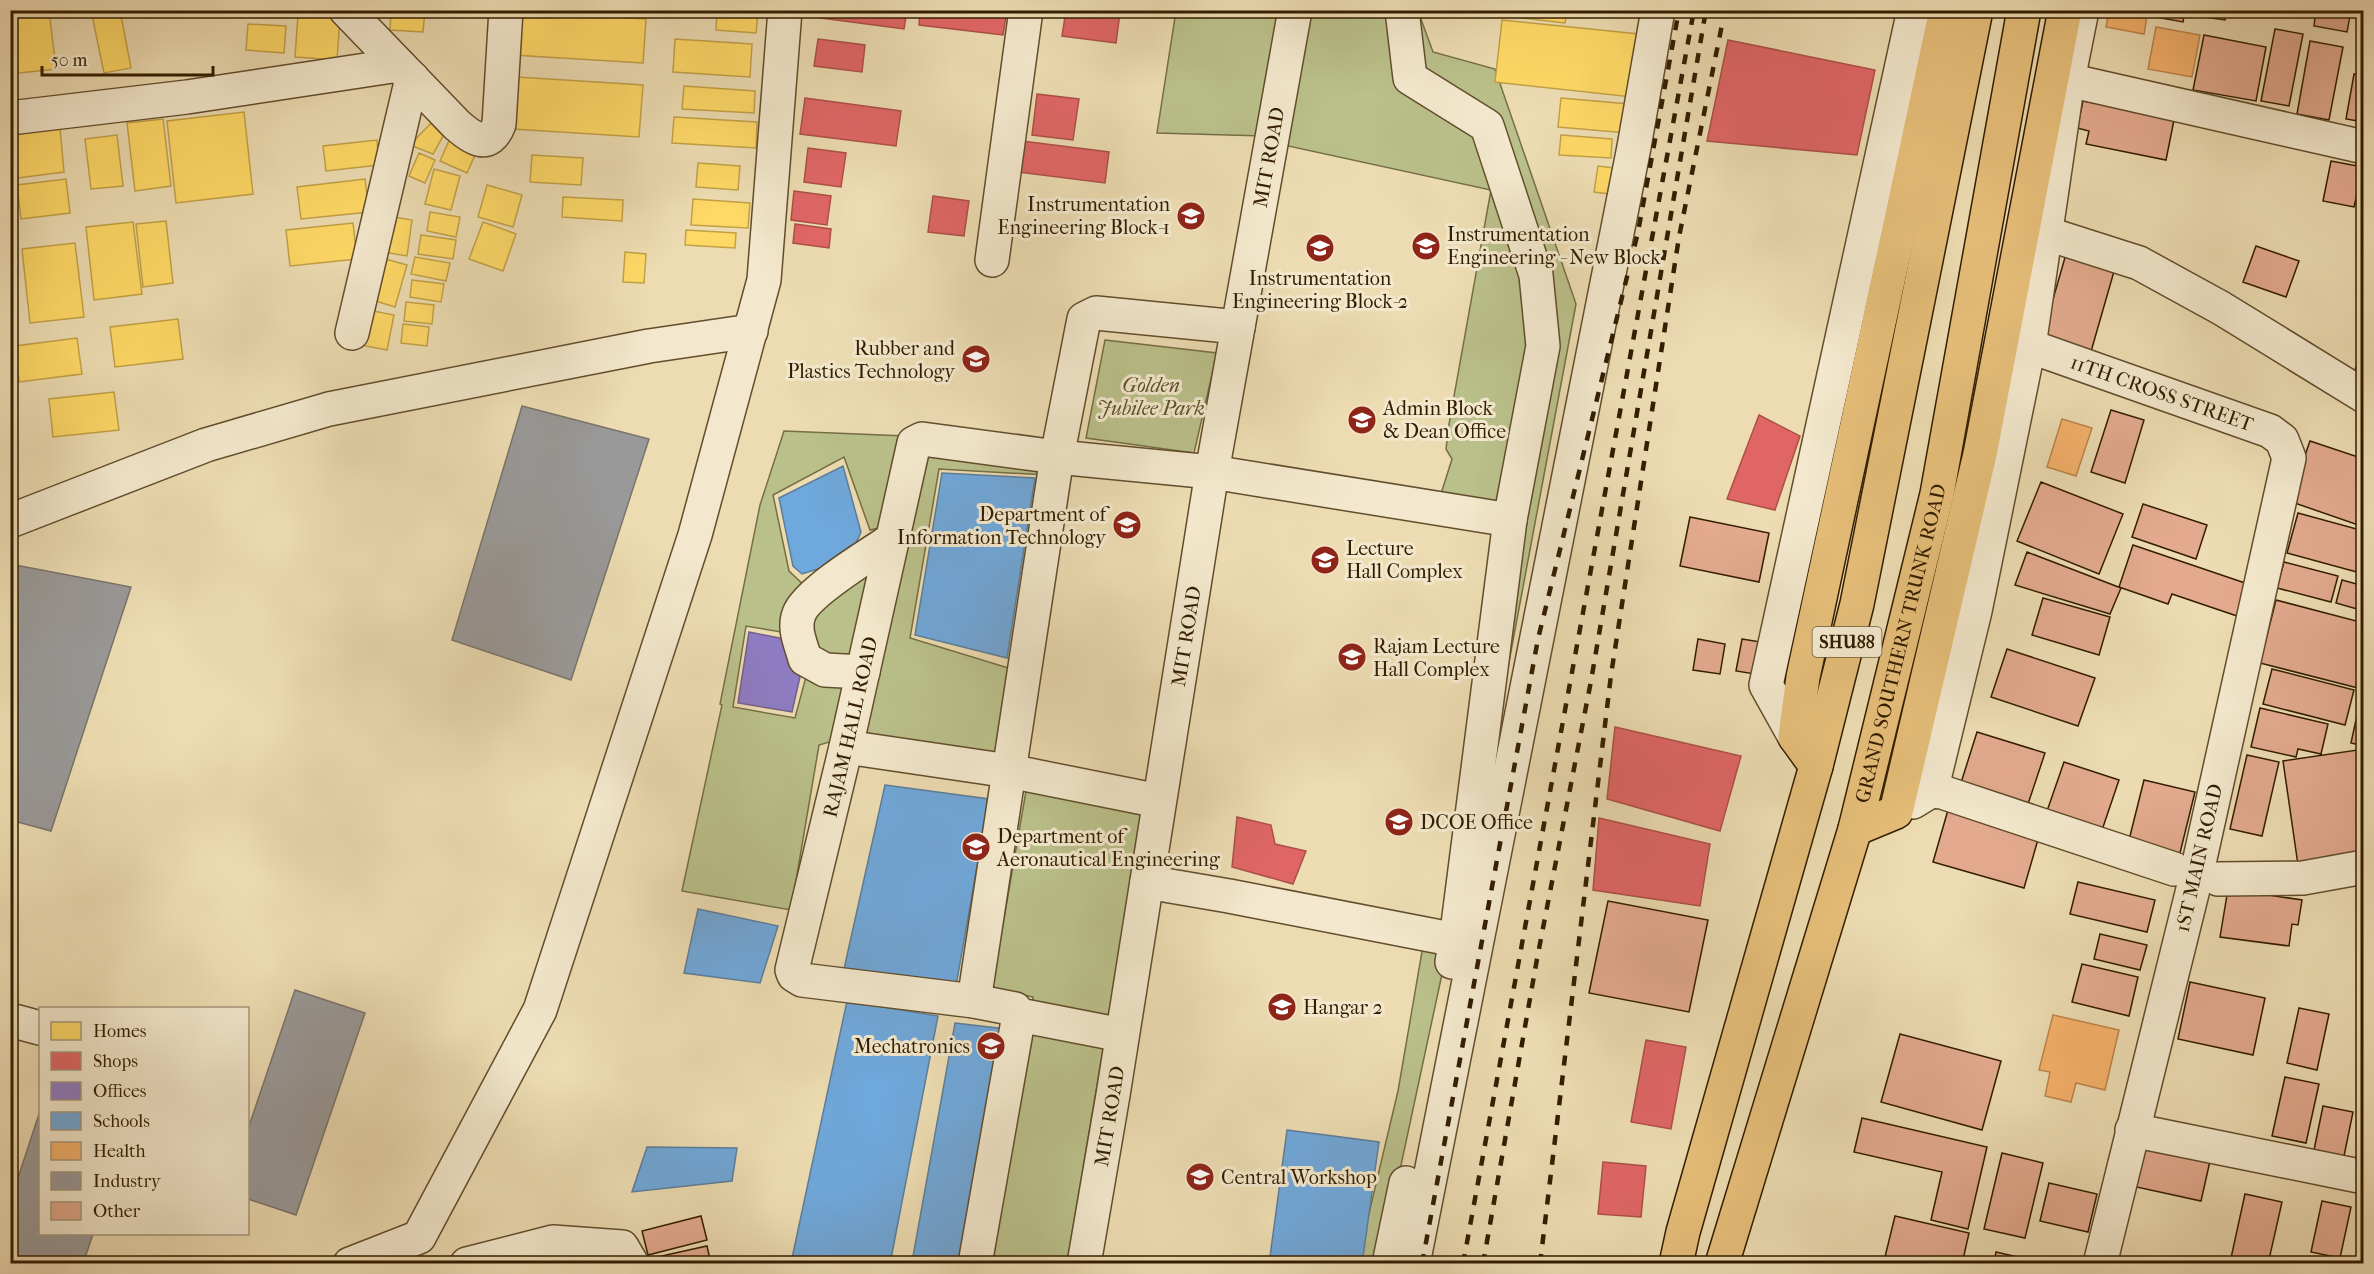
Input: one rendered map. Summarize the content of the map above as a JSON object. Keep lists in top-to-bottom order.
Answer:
{
  "streets": {
    "main road": ["SHU88", "GRAND SOUTHERN TRUNK ROAD"],
    "street": [
      "MIT ROAD",
      "11TH CROSS STREET",
      "RAJAM HALL ROAD",
      "1ST MAIN ROAD"
    ]
  },
  "crossings": [
    ["MIT ROAD", "RAJAM HALL ROAD"],
    ["11TH CROSS STREET", "1ST MAIN ROAD"]
  ],
  "parks": ["Golden Jubilee Park"],
  "places": {
    "school or university": [
      "Instrumentation Engineering Block-1",
      "Instrumentation Engineering - New Block",
      "Instrumentation Engineering Block-2",
      "Rubber and Plastics Technology",
      "Admin Block & Dean Office",
      "Department of Information Technology",
      "Lecture Hall Complex",
      "Rajam Lecture Hall Complex",
      "DCOE Office",
      "Department of Aeronautical Engineering",
      "Hangar 2",
      "Mechatronics",
      "Central Workshop"
    ]
  },
  "legend": [
    "Homes",
    "Shops",
    "Offices",
    "Schools",
    "Health",
    "Industry",
    "Other"
  ],
  "scale_bar": "50 m"
}
